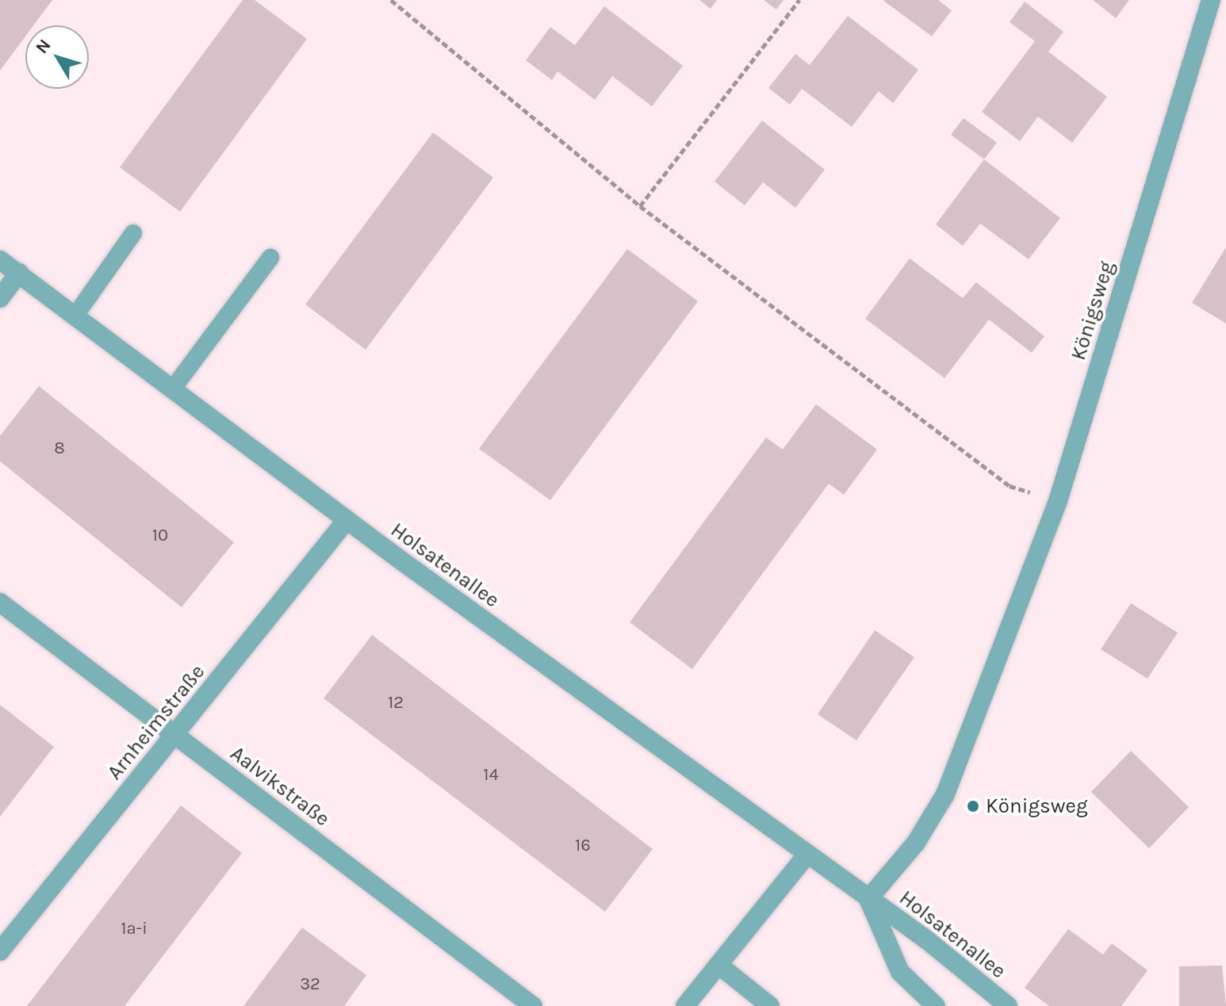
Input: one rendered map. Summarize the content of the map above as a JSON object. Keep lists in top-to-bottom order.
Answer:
{
  "streets": {
    "street": [
      "Königsweg",
      "Holsatenallee",
      "Arnheimstraße",
      "Aalvikstraße"
    ]
  },
  "crossings": [
    ["Königsweg", "Holsatenallee"],
    ["Holsatenallee", "Arnheimstraße"],
    ["Arnheimstraße", "Aalvikstraße"]
  ],
  "places": ["Königsweg"],
  "house_numbers": [
    "8",
    "10",
    "12",
    "14",
    "16",
    "1a-i",
    "32"
  ],
  "north": "top left"
}
